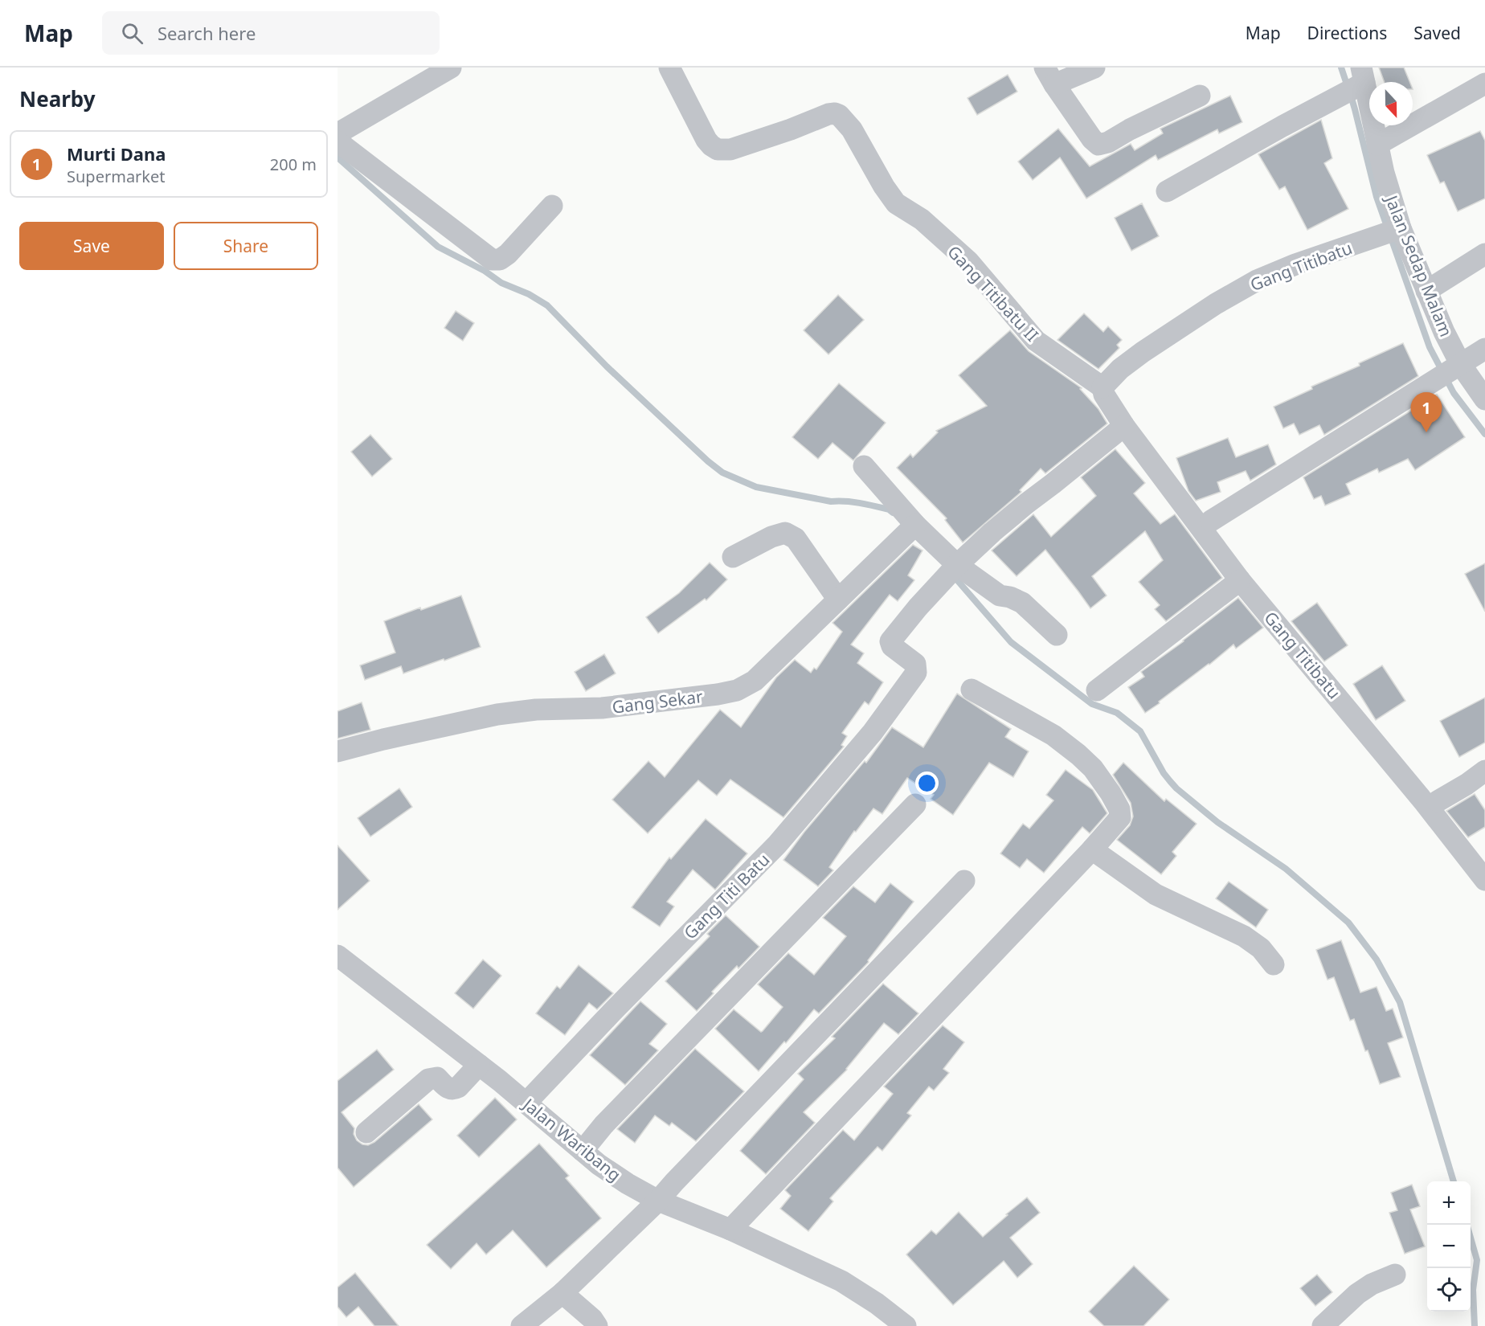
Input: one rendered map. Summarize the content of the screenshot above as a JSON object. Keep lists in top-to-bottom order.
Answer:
{
  "streets": {
    "street": [
      "Gang Titibatu",
      "Jalan Sedap Malam",
      "Gang Titibatu II",
      "Gang Sekar",
      "Gang Titi Batu",
      "Jalan Waribang"
    ]
  },
  "crossings": [
    ["Gang Titibatu", "Jalan Sedap Malam"],
    ["Gang Titibatu", "Gang Titibatu II"],
    ["Gang Titi Batu", "Jalan Waribang"]
  ],
  "north": "bottom",
  "page": {
    "header": "Map",
    "search": "Search here",
    "nav": ["Map", "Directions", "Saved"],
    "heading": "Nearby",
    "list": [
      {
        "mark": "1",
        "name": "Murti Dana",
        "note": "Supermarket",
        "value": "200 m"
      }
    ],
    "buttons": ["Save", "Share"],
    "pins": "1",
    "map_buttons": ["+", "−"]
  }
}
